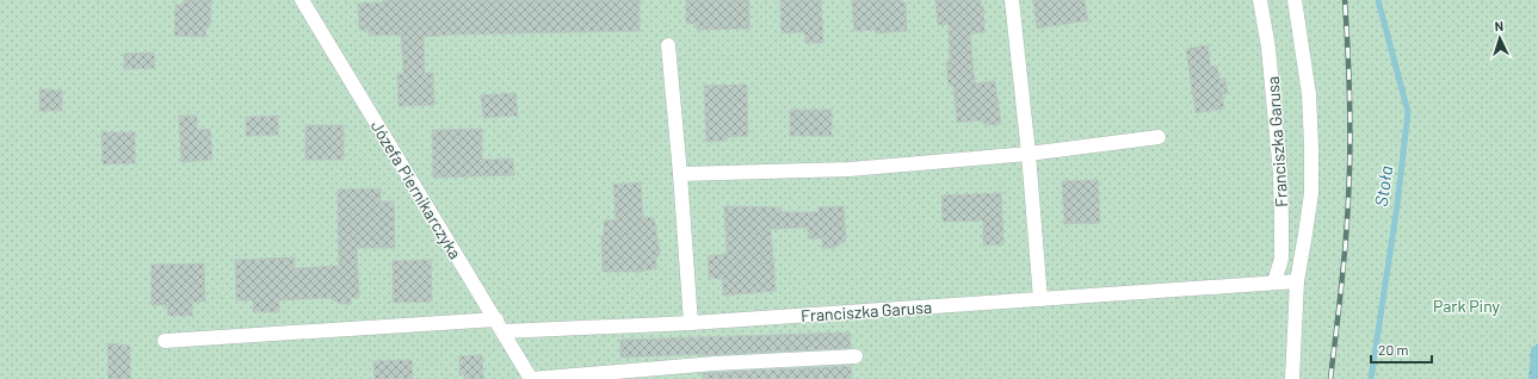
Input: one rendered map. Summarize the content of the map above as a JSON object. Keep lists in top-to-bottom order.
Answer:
{
  "streets": {
    "street": ["Franciszka Garusa", "Józefa Piernikarczyka"]
  },
  "crossings": [
    ["Franciszka Garusa", "Józefa Piernikarczyka"]
  ],
  "water": ["Stoła"],
  "parks": ["Park Piny"],
  "scale_bar": "20 m",
  "north": "top"
}
